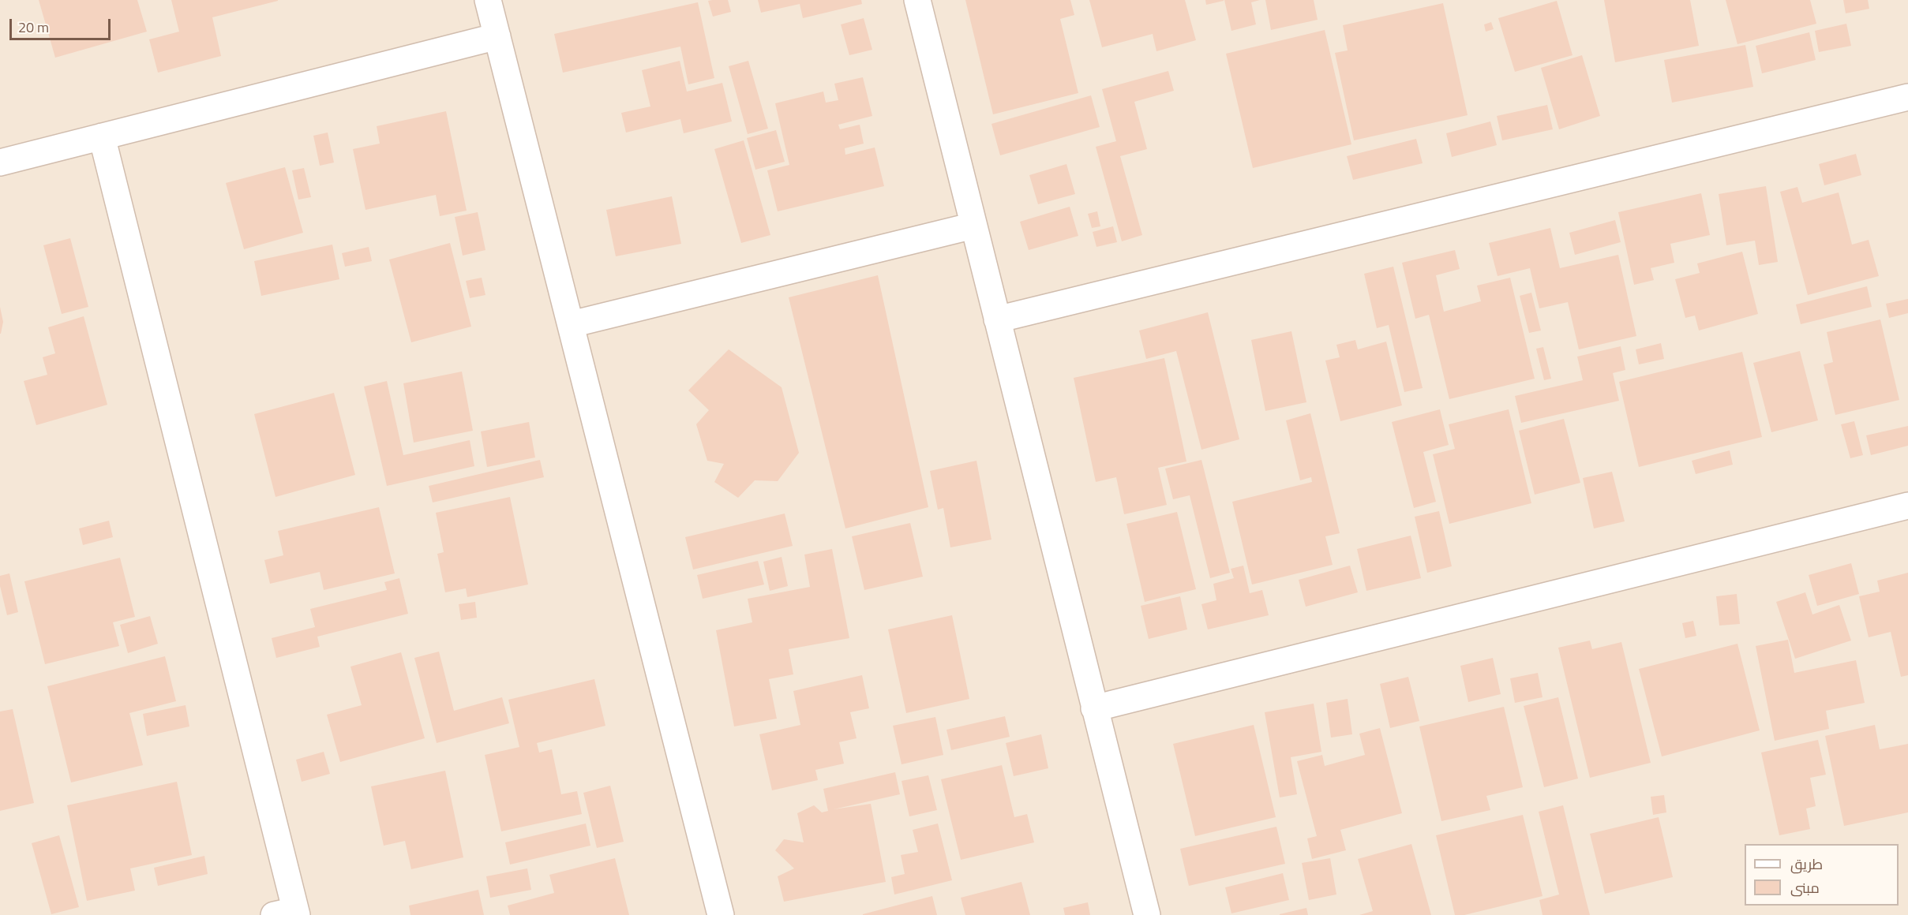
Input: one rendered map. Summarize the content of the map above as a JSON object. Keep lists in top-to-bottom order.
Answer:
{
  "legend": ["طريق", "مبنى"],
  "scale_bar": "20 m"
}
